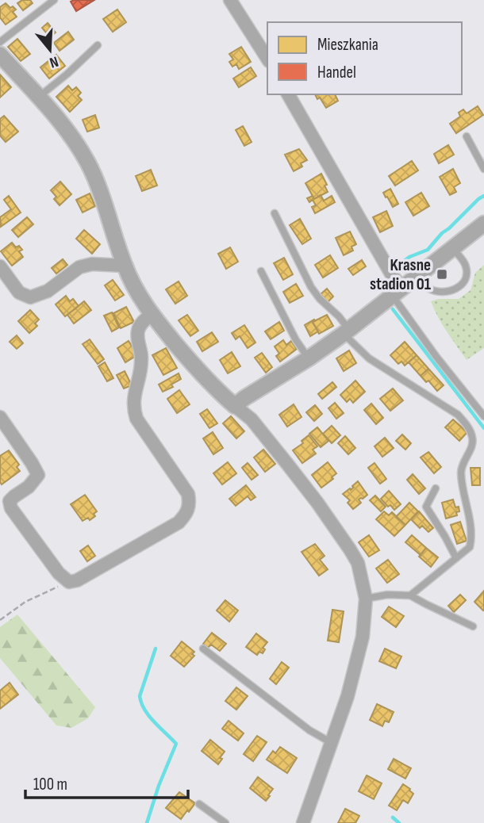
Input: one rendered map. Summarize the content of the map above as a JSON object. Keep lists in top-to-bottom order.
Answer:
{
  "places": {
    "transit": ["Krasne stadion 01"]
  },
  "legend": ["Mieszkania", "Handel"],
  "scale_bar": "100 m",
  "north": "bottom"
}
